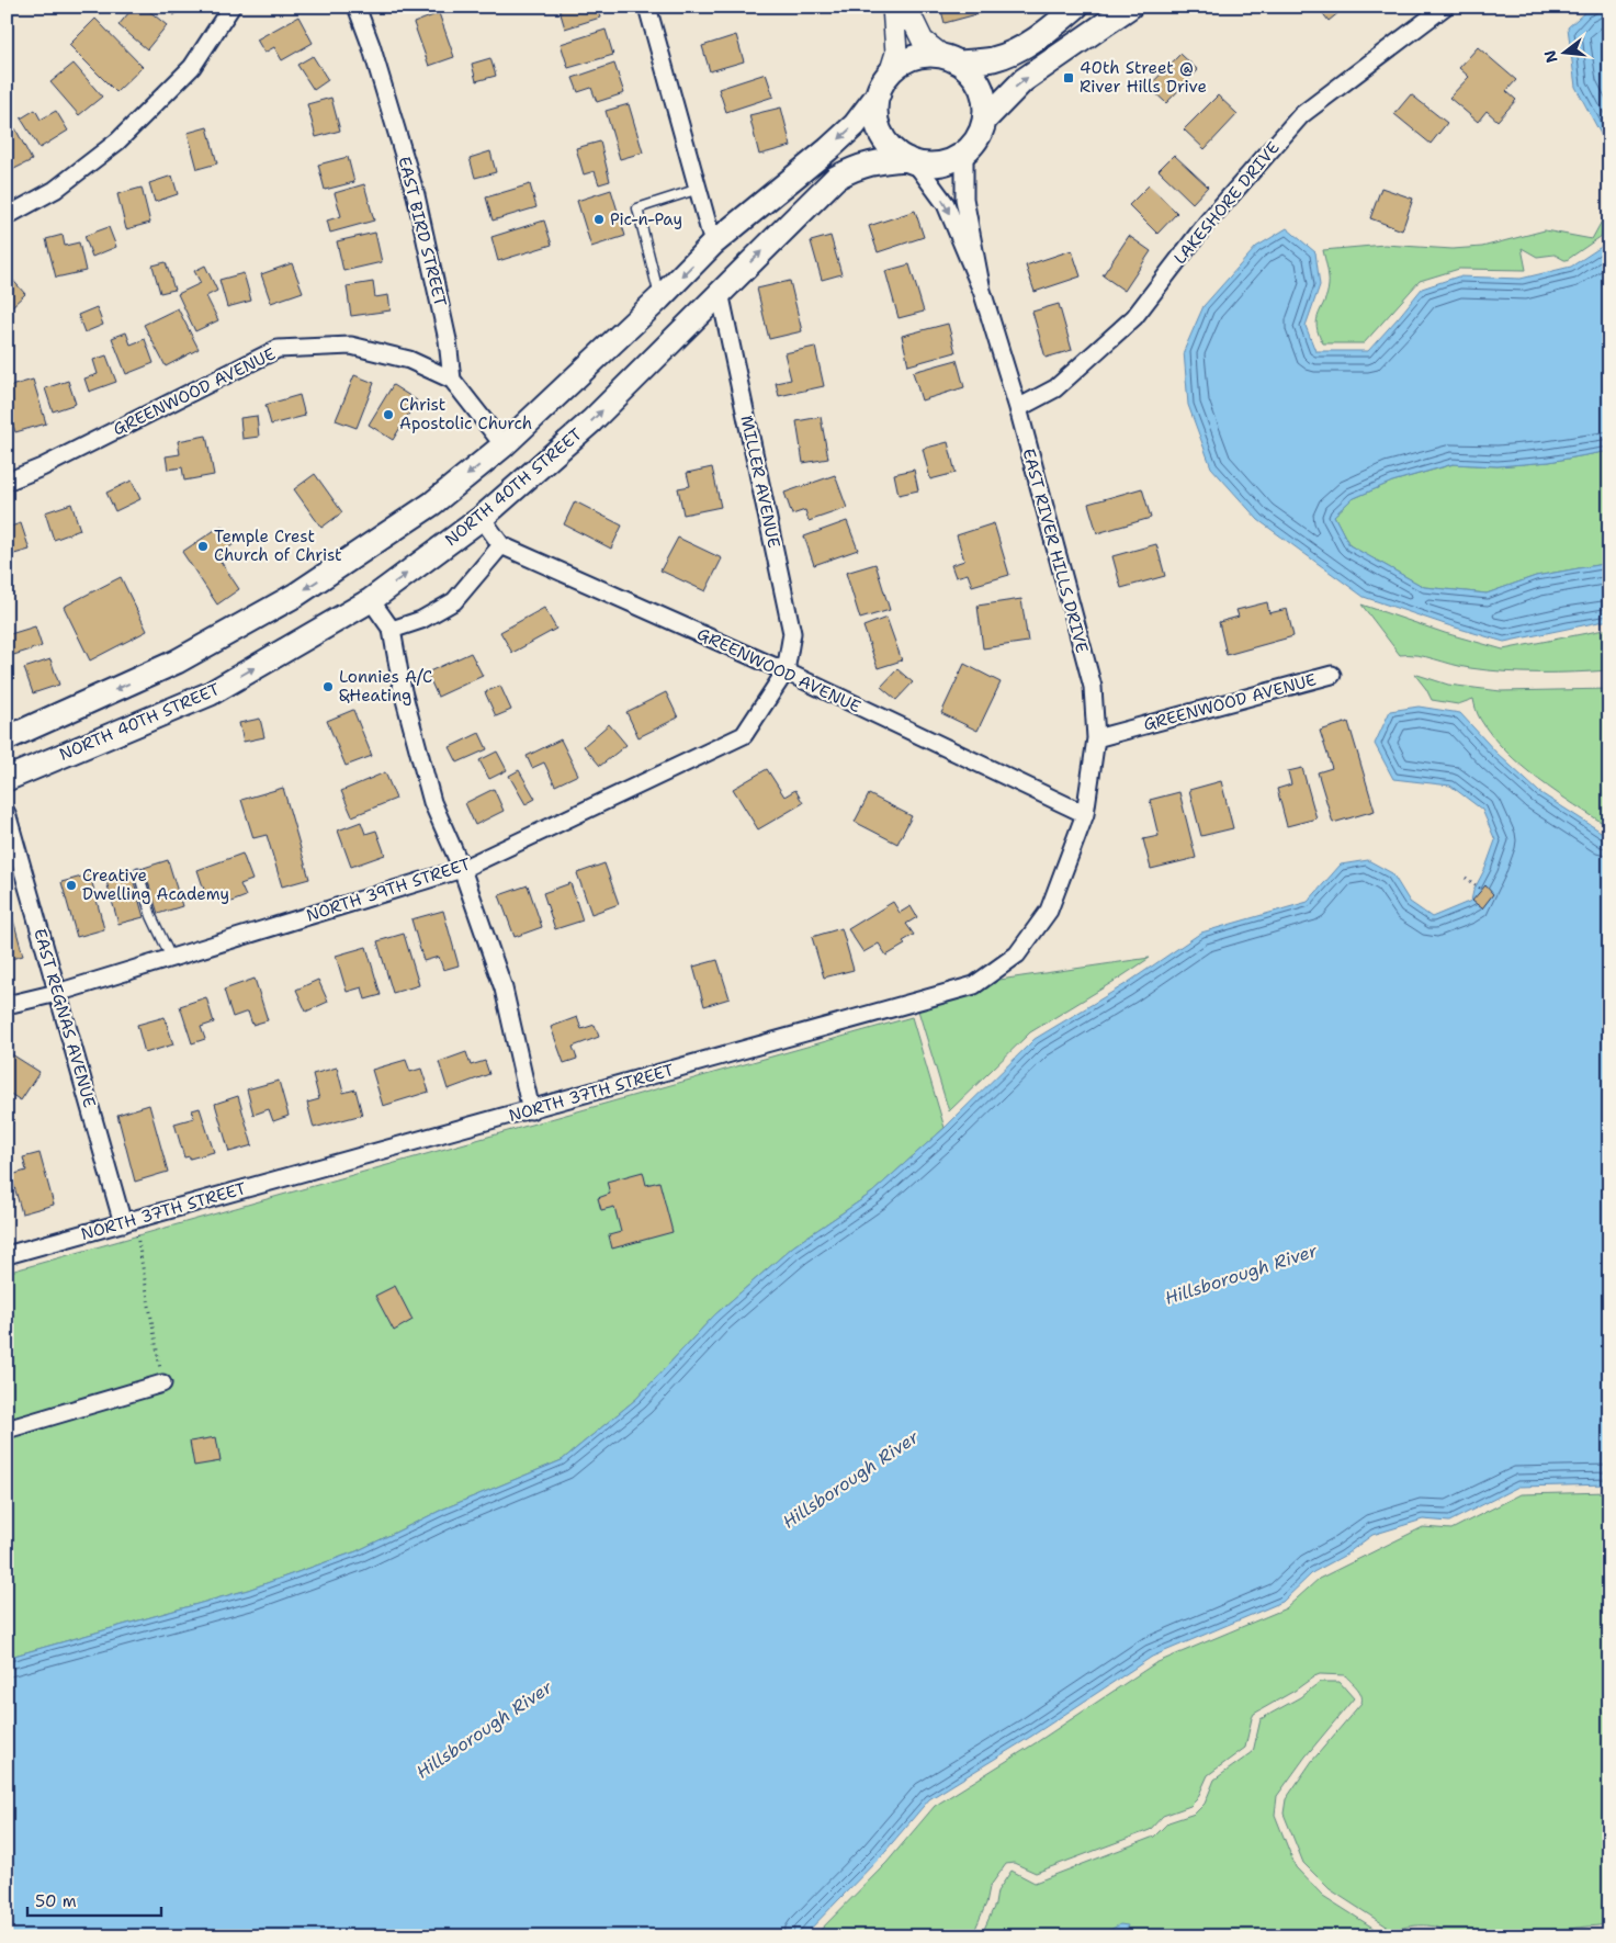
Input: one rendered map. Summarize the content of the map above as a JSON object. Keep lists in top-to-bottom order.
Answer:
{
  "streets": {
    "main road": ["NORTH 40TH STREET"],
    "street": [
      "LAKESHORE DRIVE",
      "EAST BIRD STREET",
      "GREENWOOD AVENUE",
      "MILLER AVENUE",
      "EAST RIVER HILLS DRIVE",
      "NORTH 39TH STREET",
      "EAST REGNAS AVENUE",
      "NORTH 37TH STREET"
    ]
  },
  "crossings": [
    ["LAKESHORE DRIVE", "EAST RIVER HILLS DRIVE"],
    ["EAST BIRD STREET", "GREENWOOD AVENUE"],
    ["GREENWOOD AVENUE", "MILLER AVENUE"],
    ["GREENWOOD AVENUE", "EAST RIVER HILLS DRIVE"],
    ["GREENWOOD AVENUE", "NORTH 39TH STREET"],
    ["GREENWOOD AVENUE", "NORTH 37TH STREET"],
    ["MILLER AVENUE", "NORTH 40TH STREET"],
    ["MILLER AVENUE", "NORTH 39TH STREET"],
    ["NORTH 40TH STREET", "EAST RIVER HILLS DRIVE"],
    ["EAST RIVER HILLS DRIVE", "NORTH 37TH STREET"],
    ["NORTH 39TH STREET", "EAST REGNAS AVENUE"],
    ["EAST REGNAS AVENUE", "NORTH 37TH STREET"]
  ],
  "water": ["Hillsborough River"],
  "places": {
    "transit": ["40th Street @ River Hills Drive"],
    "other": [
      "Pic-n-Pay",
      "Christ Apostolic Church",
      "Temple Crest Church of Christ",
      "Lonnies A/C &Heating",
      "Creative Dwelling Academy"
    ]
  },
  "scale_bar": "50 m",
  "north": "left"
}
